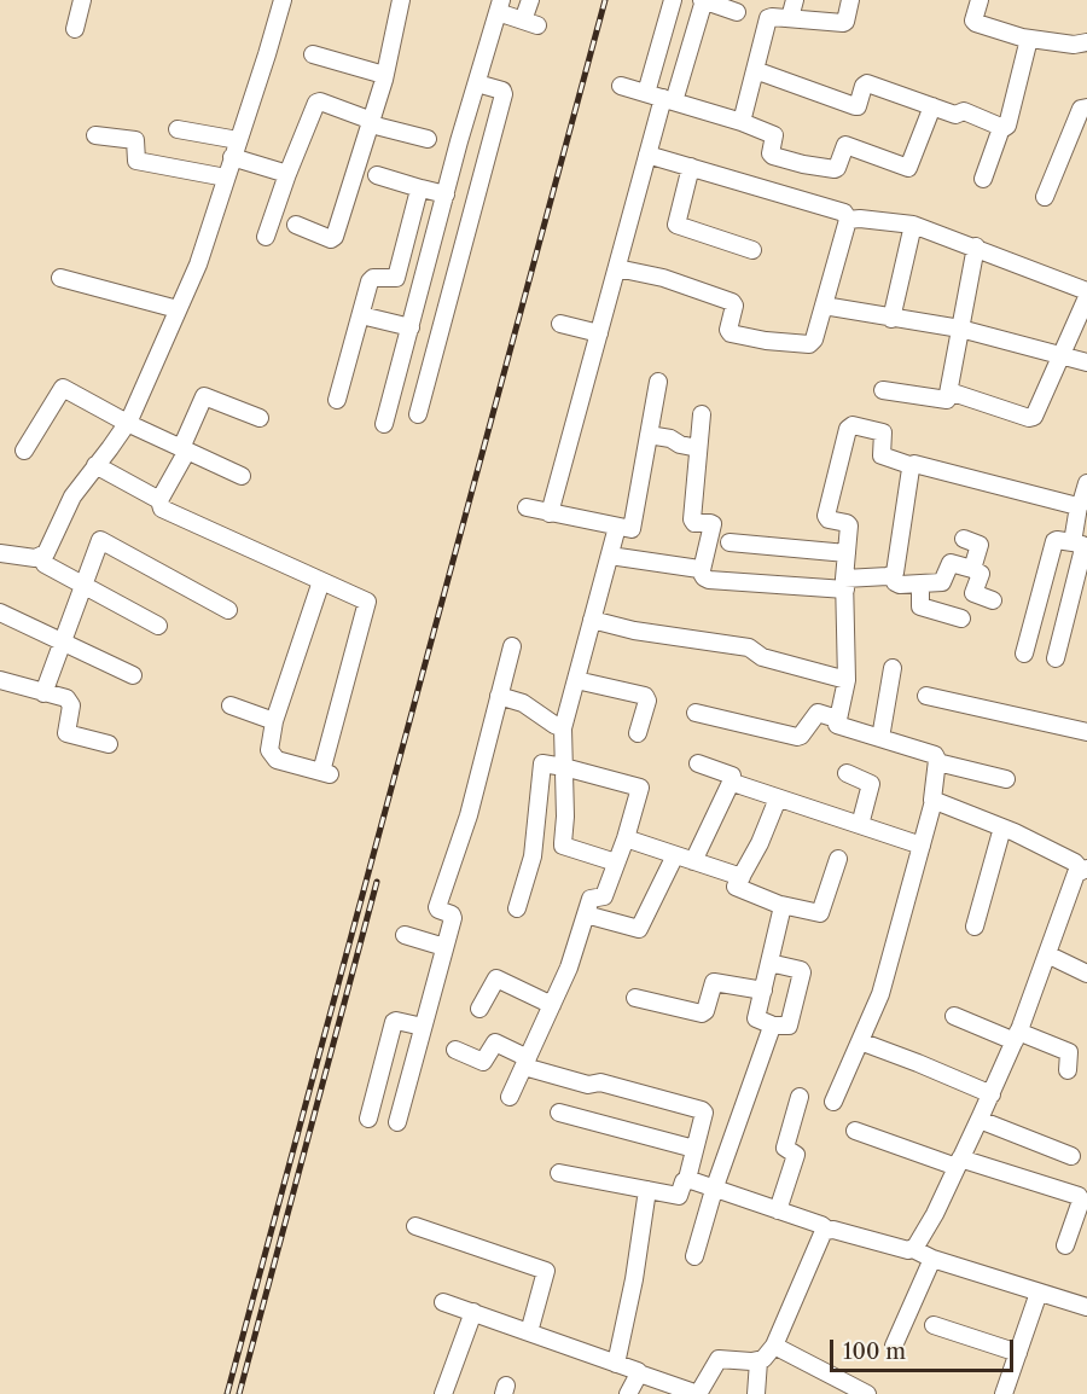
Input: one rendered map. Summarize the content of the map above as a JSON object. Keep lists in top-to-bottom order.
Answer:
{
  "scale_bar": "100 m"
}
